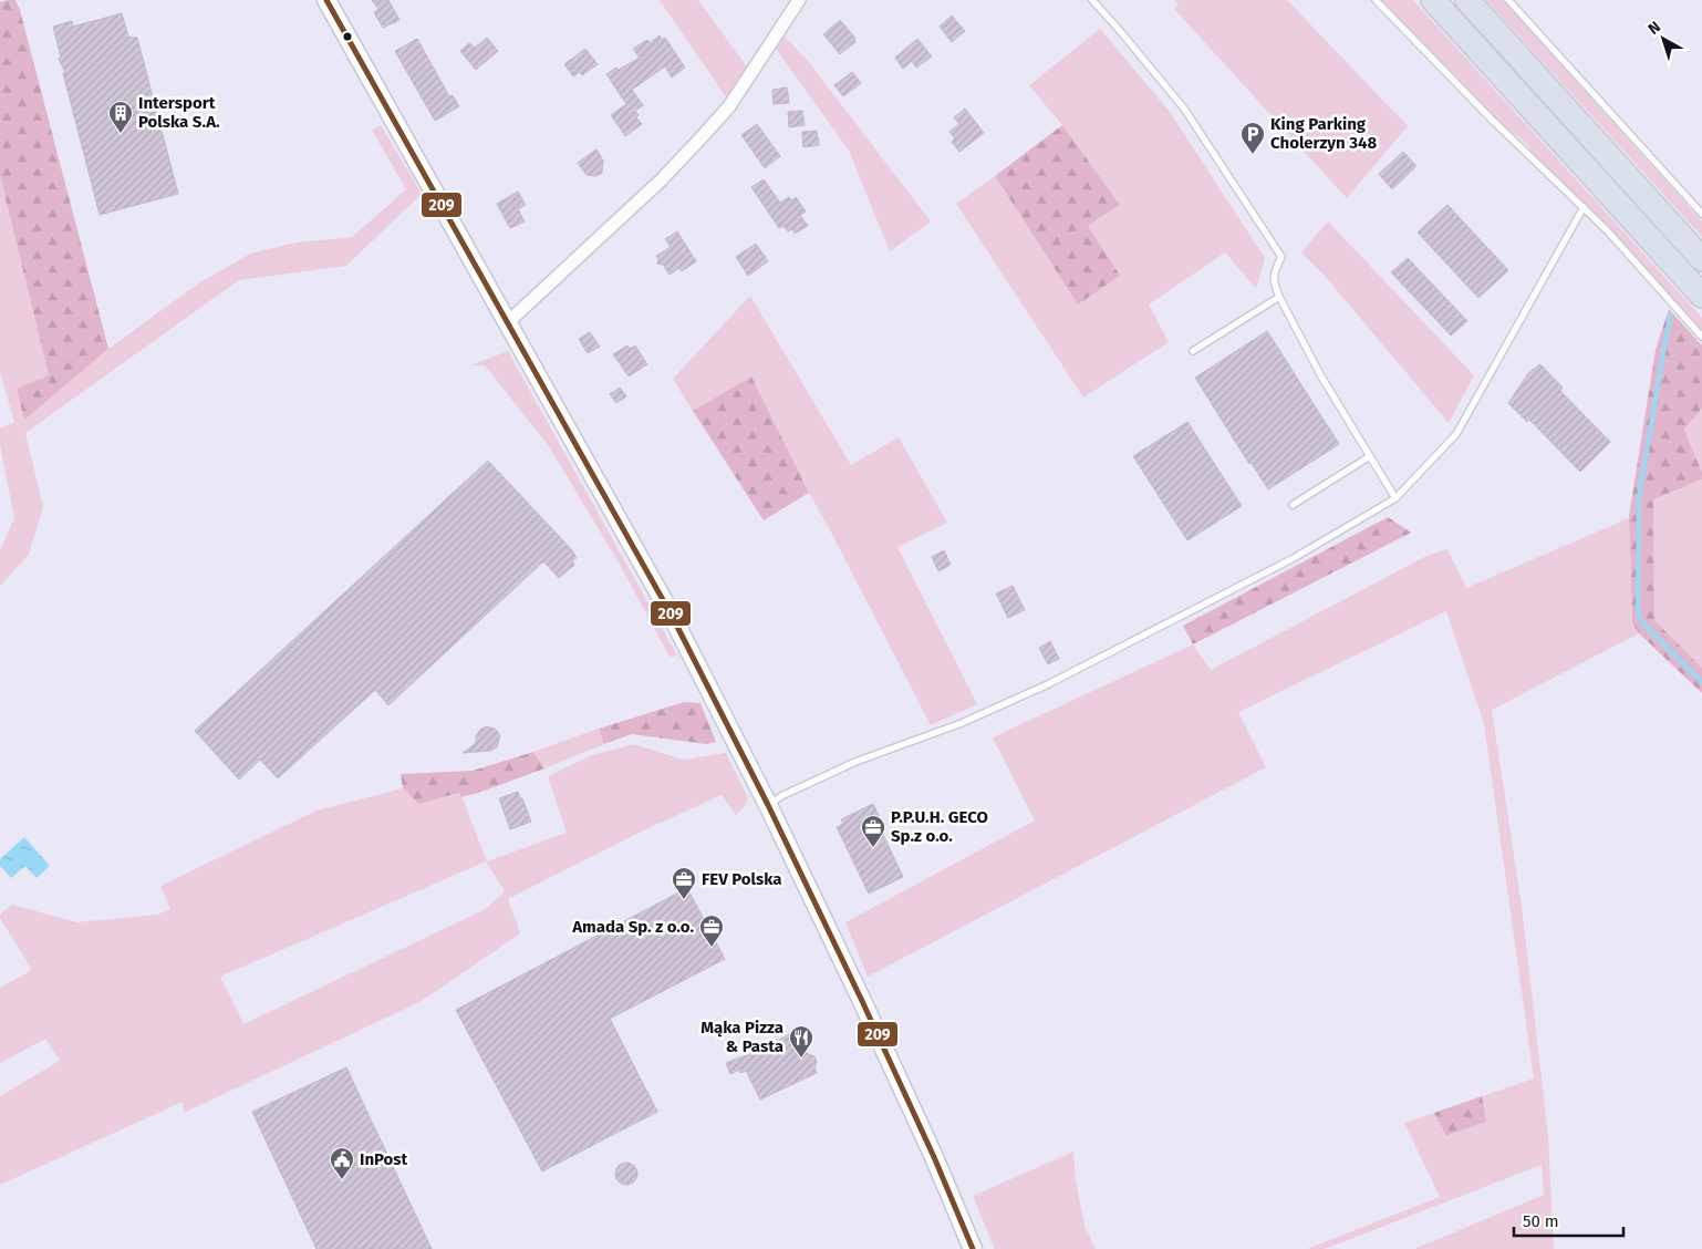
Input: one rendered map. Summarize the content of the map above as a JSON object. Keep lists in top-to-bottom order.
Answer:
{
  "places": {
    "building": ["Intersport Polska S.A."],
    "parking": ["King Parking Cholerzyn 348"],
    "office": ["P.P.U.H. GECO Sp.z o.o.", "FEV Polska", "Amada Sp. z o.o."],
    "restaurant": ["Mąka Pizza & Pasta"],
    "public building": ["InPost"]
  },
  "lines": ["transit line 209"],
  "scale_bar": "50 m",
  "north": "top left"
}
